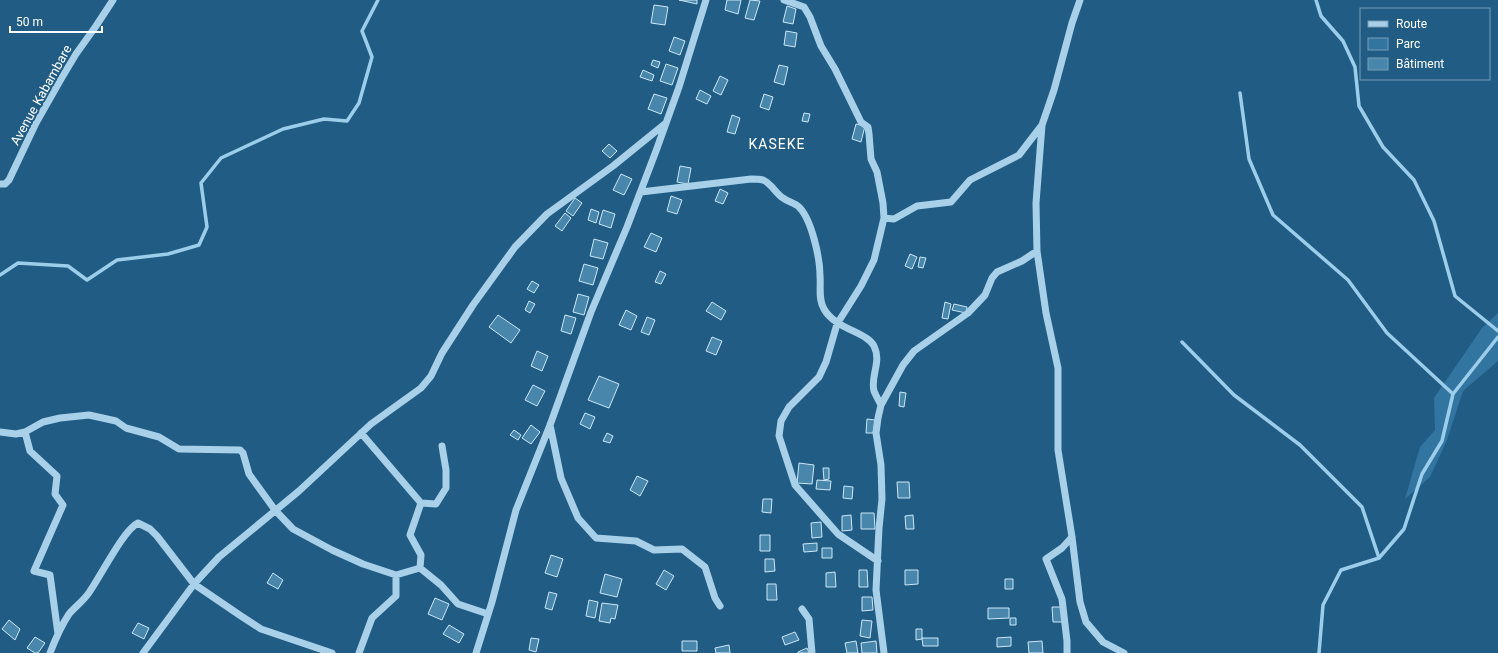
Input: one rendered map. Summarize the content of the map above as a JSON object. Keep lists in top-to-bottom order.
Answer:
{
  "streets": {
    "street": ["Avenue Kabambare"]
  },
  "districts": ["KASEKE"],
  "legend": ["Route", "Parc", "Bâtiment"],
  "scale_bar": "50 m"
}
